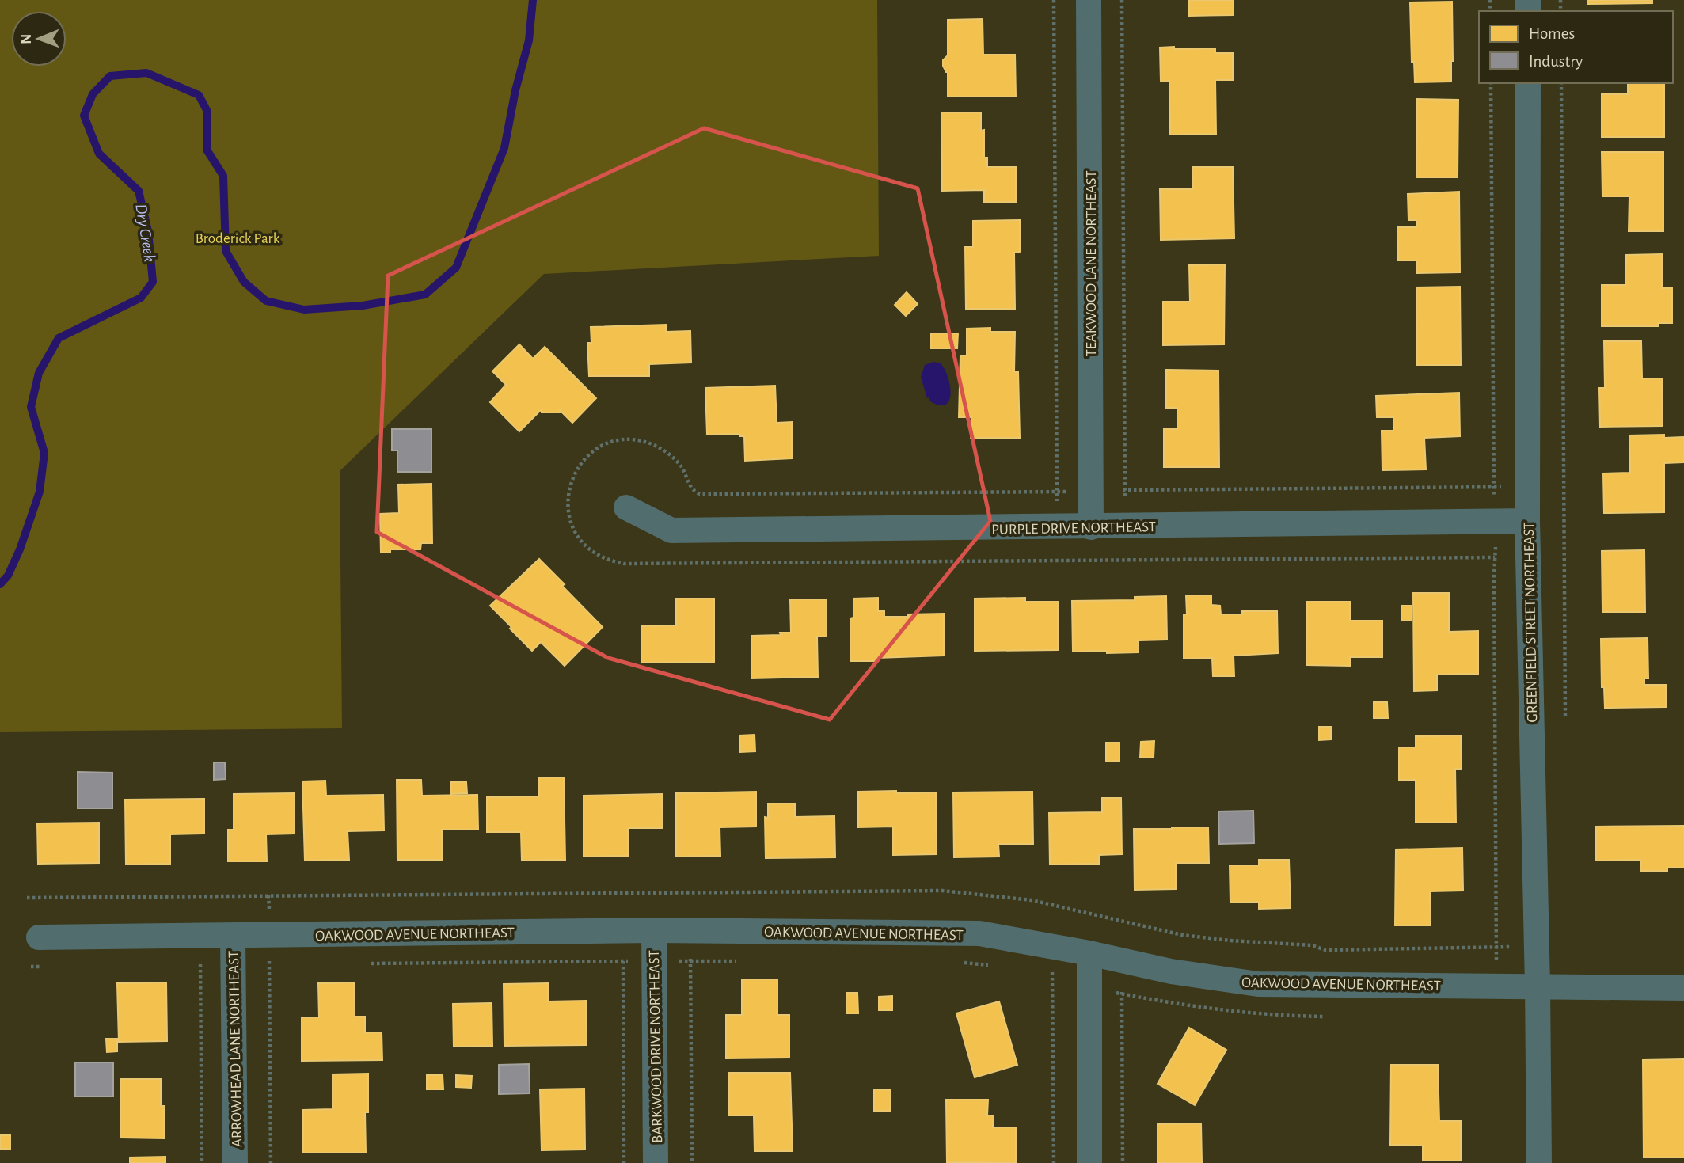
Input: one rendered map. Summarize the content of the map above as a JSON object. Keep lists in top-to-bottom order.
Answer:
{
  "streets": {
    "street": [
      "TEAKWOOD LANE NORTHEAST",
      "PURPLE DRIVE NORTHEAST",
      "GREENFIELD STREET NORTHEAST",
      "OAKWOOD AVENUE NORTHEAST",
      "BARKWOOD DRIVE NORTHEAST",
      "ARROWHEAD LANE NORTHEAST"
    ]
  },
  "crossings": [
    ["TEAKWOOD LANE NORTHEAST", "PURPLE DRIVE NORTHEAST"],
    ["PURPLE DRIVE NORTHEAST", "GREENFIELD STREET NORTHEAST"],
    ["GREENFIELD STREET NORTHEAST", "OAKWOOD AVENUE NORTHEAST"],
    ["OAKWOOD AVENUE NORTHEAST", "BARKWOOD DRIVE NORTHEAST"],
    ["OAKWOOD AVENUE NORTHEAST", "ARROWHEAD LANE NORTHEAST"]
  ],
  "water": ["Dry Creek"],
  "parks": ["Broderick Park"],
  "legend": ["Homes", "Industry"],
  "north": "left"
}
